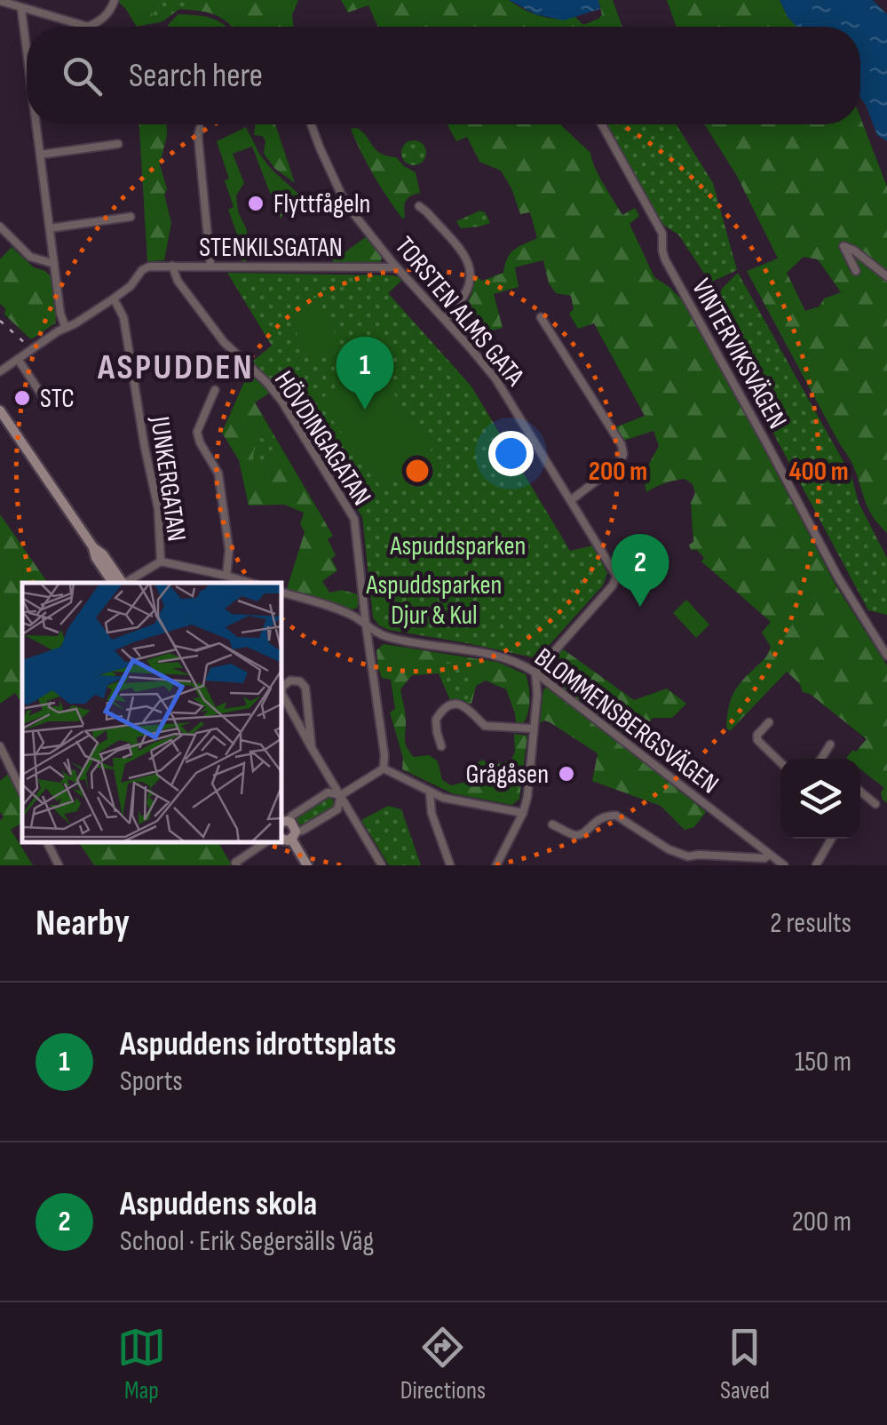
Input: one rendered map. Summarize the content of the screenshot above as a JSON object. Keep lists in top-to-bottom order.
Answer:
{
  "streets": {
    "street": [
      "STENKILSGATAN",
      "TORSTEN ALMS GATA",
      "VINTERVIKSVÄGEN",
      "HÖVDINGAGATAN",
      "JUNKERGATAN",
      "BLOMMENSBERGSVÄGEN"
    ]
  },
  "crossings": [
    ["STENKILSGATAN", "TORSTEN ALMS GATA"],
    ["STENKILSGATAN", "HÖVDINGAGATAN"],
    ["STENKILSGATAN", "JUNKERGATAN"],
    ["TORSTEN ALMS GATA", "BLOMMENSBERGSVÄGEN"],
    ["HÖVDINGAGATAN", "BLOMMENSBERGSVÄGEN"]
  ],
  "districts": ["ASPUDDEN"],
  "parks": ["Aspuddsparken", "Aspuddsparken Djur & Kul"],
  "places": ["Flyttfågeln", "STC", "Grågåsen"],
  "page": {
    "search": "Search here",
    "pins": ["1", "2"],
    "heading": ["Nearby", "2 results"],
    "list": [
      {
        "mark": "1",
        "name": "Aspuddens idrottsplats",
        "note": "Sports",
        "value": "150 m"
      },
      {
        "mark": "2",
        "name": "Aspuddens skola",
        "note": "School · Erik Segersälls Väg",
        "value": "200 m"
      }
    ],
    "nav": ["Map", "Directions", "Saved"]
  },
  "rings": ["200 m", "400 m"]
}
